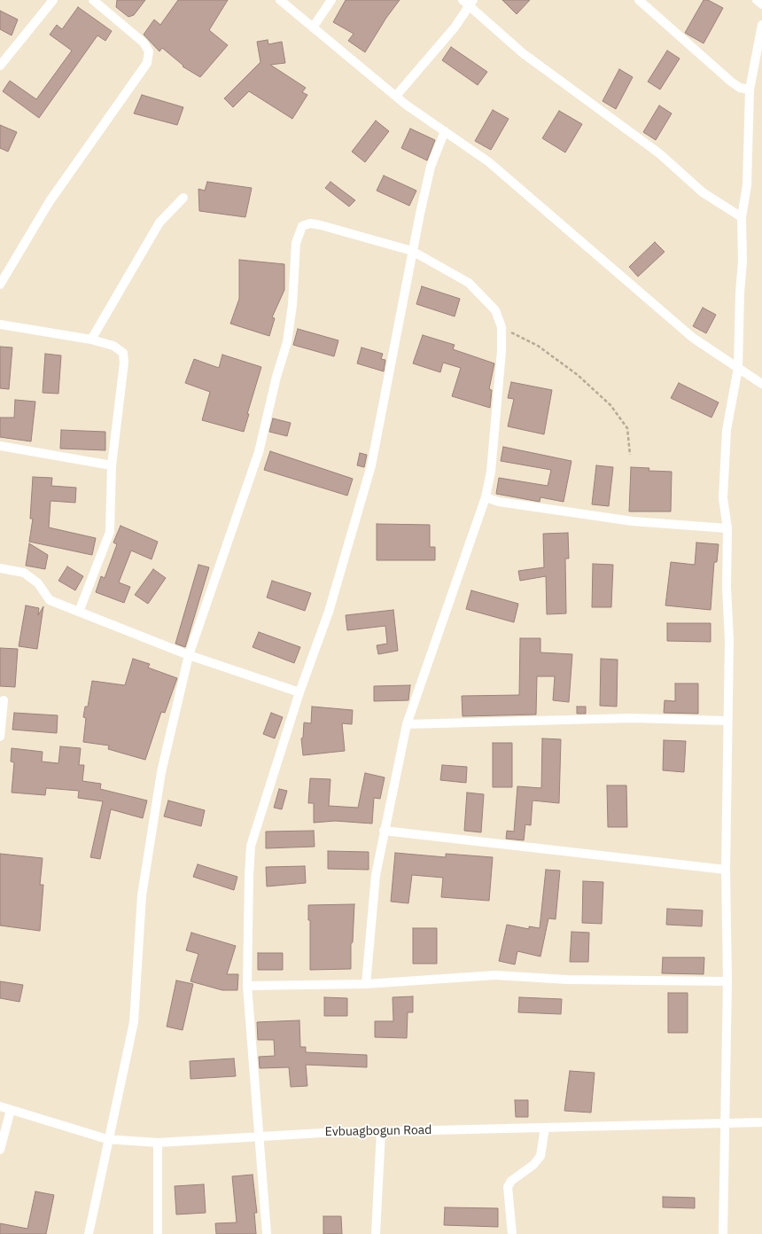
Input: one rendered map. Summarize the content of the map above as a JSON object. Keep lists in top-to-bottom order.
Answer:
{
  "streets": {
    "street": ["Evbuagbogun Road"]
  }
}
